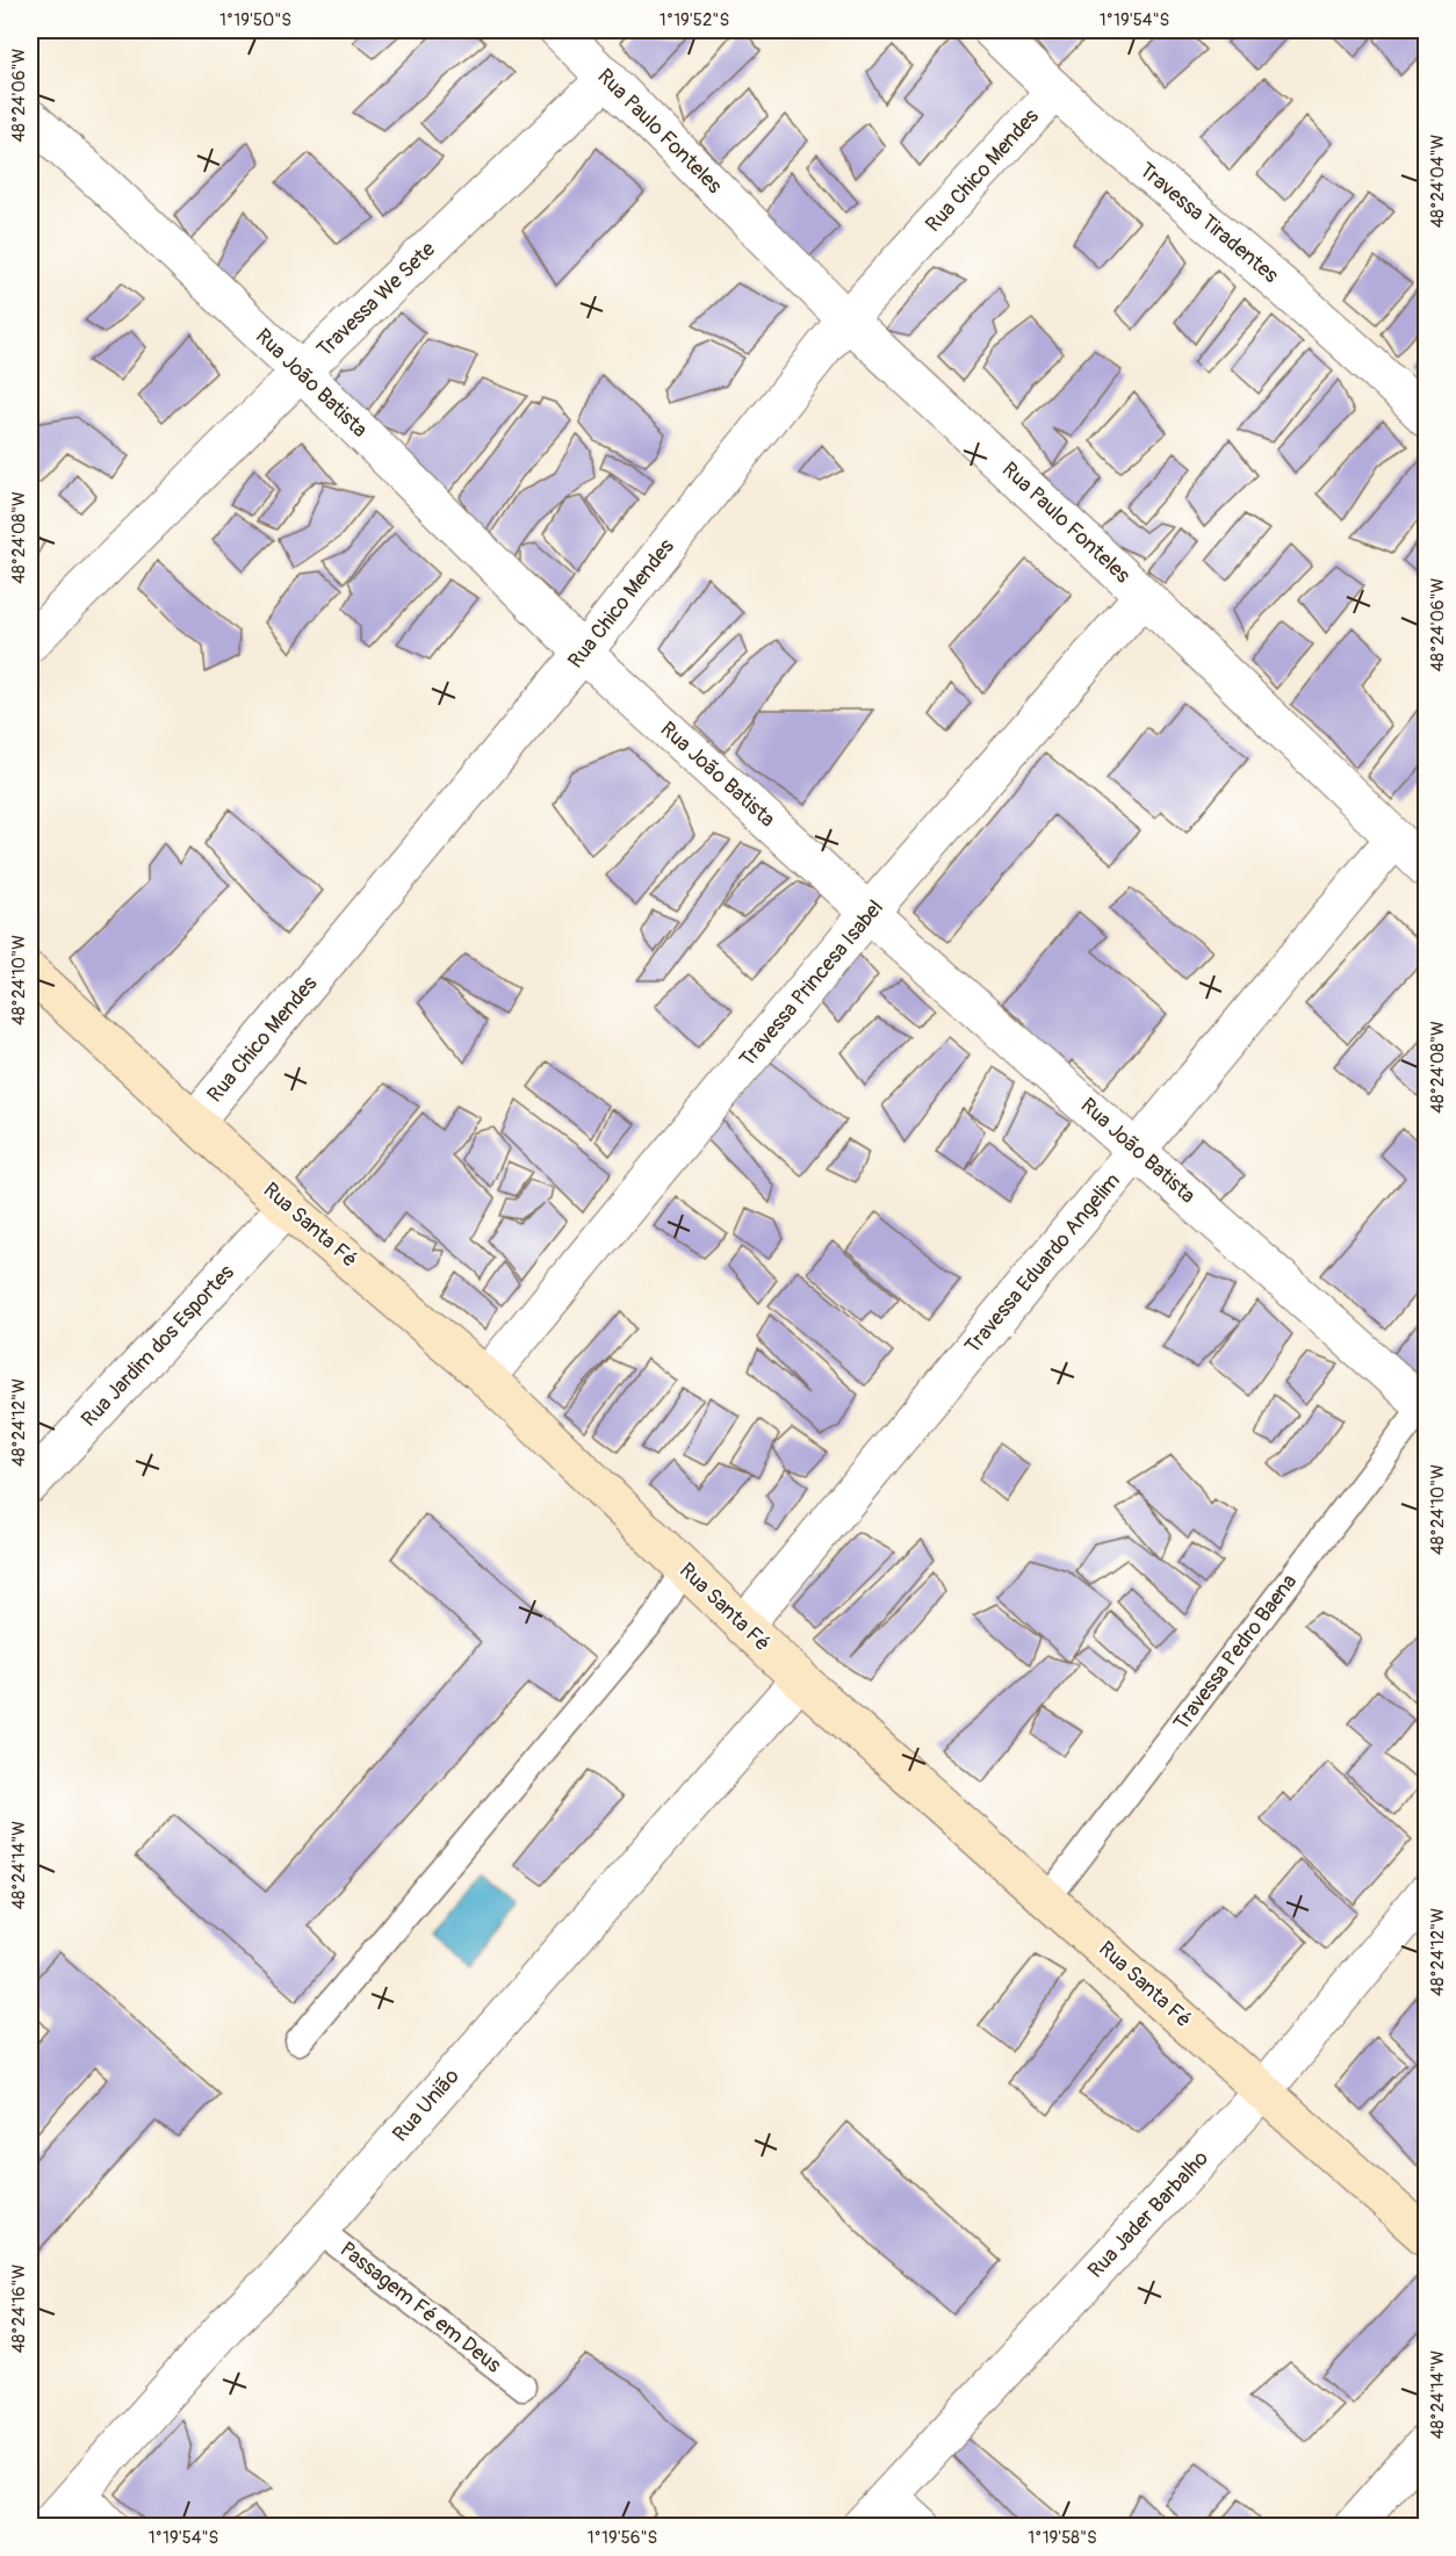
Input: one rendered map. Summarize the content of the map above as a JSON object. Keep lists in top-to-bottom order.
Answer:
{
  "streets": {
    "street": [
      "Rua Paulo Fonteles",
      "Rua Chico Mendes",
      "Travessa Tiradentes",
      "Travessa We Sete",
      "Rua João Batista",
      "Travessa Princesa Isabel",
      "Rua Santa Fé",
      "Travessa Eduardo Angelim",
      "Rua Jardim dos Esportes",
      "Rua União",
      "Rua Jader Barbalho"
    ],
    "lane": ["Travessa Pedro Baena", "Passagem Fé em Deus"]
  },
  "crossings": [
    ["Rua Paulo Fonteles", "Rua Chico Mendes"],
    ["Rua Paulo Fonteles", "Travessa We Sete"],
    ["Rua Paulo Fonteles", "Travessa Princesa Isabel"],
    ["Rua Paulo Fonteles", "Travessa Eduardo Angelim"],
    ["Rua Chico Mendes", "Travessa Tiradentes"],
    ["Rua Chico Mendes", "Rua João Batista"],
    ["Rua Chico Mendes", "Rua Santa Fé"],
    ["Travessa We Sete", "Rua João Batista"],
    ["Rua João Batista", "Travessa Princesa Isabel"],
    ["Rua João Batista", "Travessa Eduardo Angelim"],
    ["Rua João Batista", "Travessa Pedro Baena"],
    ["Travessa Princesa Isabel", "Rua Santa Fé"],
    ["Rua Santa Fé", "Travessa Eduardo Angelim"],
    ["Rua Santa Fé", "Rua Jardim dos Esportes"],
    ["Rua Santa Fé", "Travessa Pedro Baena"],
    ["Rua Santa Fé", "Rua União"],
    ["Rua Santa Fé", "Rua Jader Barbalho"],
    ["Rua União", "Passagem Fé em Deus"]
  ],
  "coordinates": [
    "1°19'50\"S",
    "1°19'52\"S",
    "1°19'54\"S",
    "48°24'06\"W",
    "48°24'04\"W",
    "48°24'08\"W",
    "48°24'10\"W",
    "48°24'12\"W",
    "48°24'14\"W",
    "48°24'16\"W",
    "1°19'56\"S",
    "1°19'58\"S"
  ]
}
